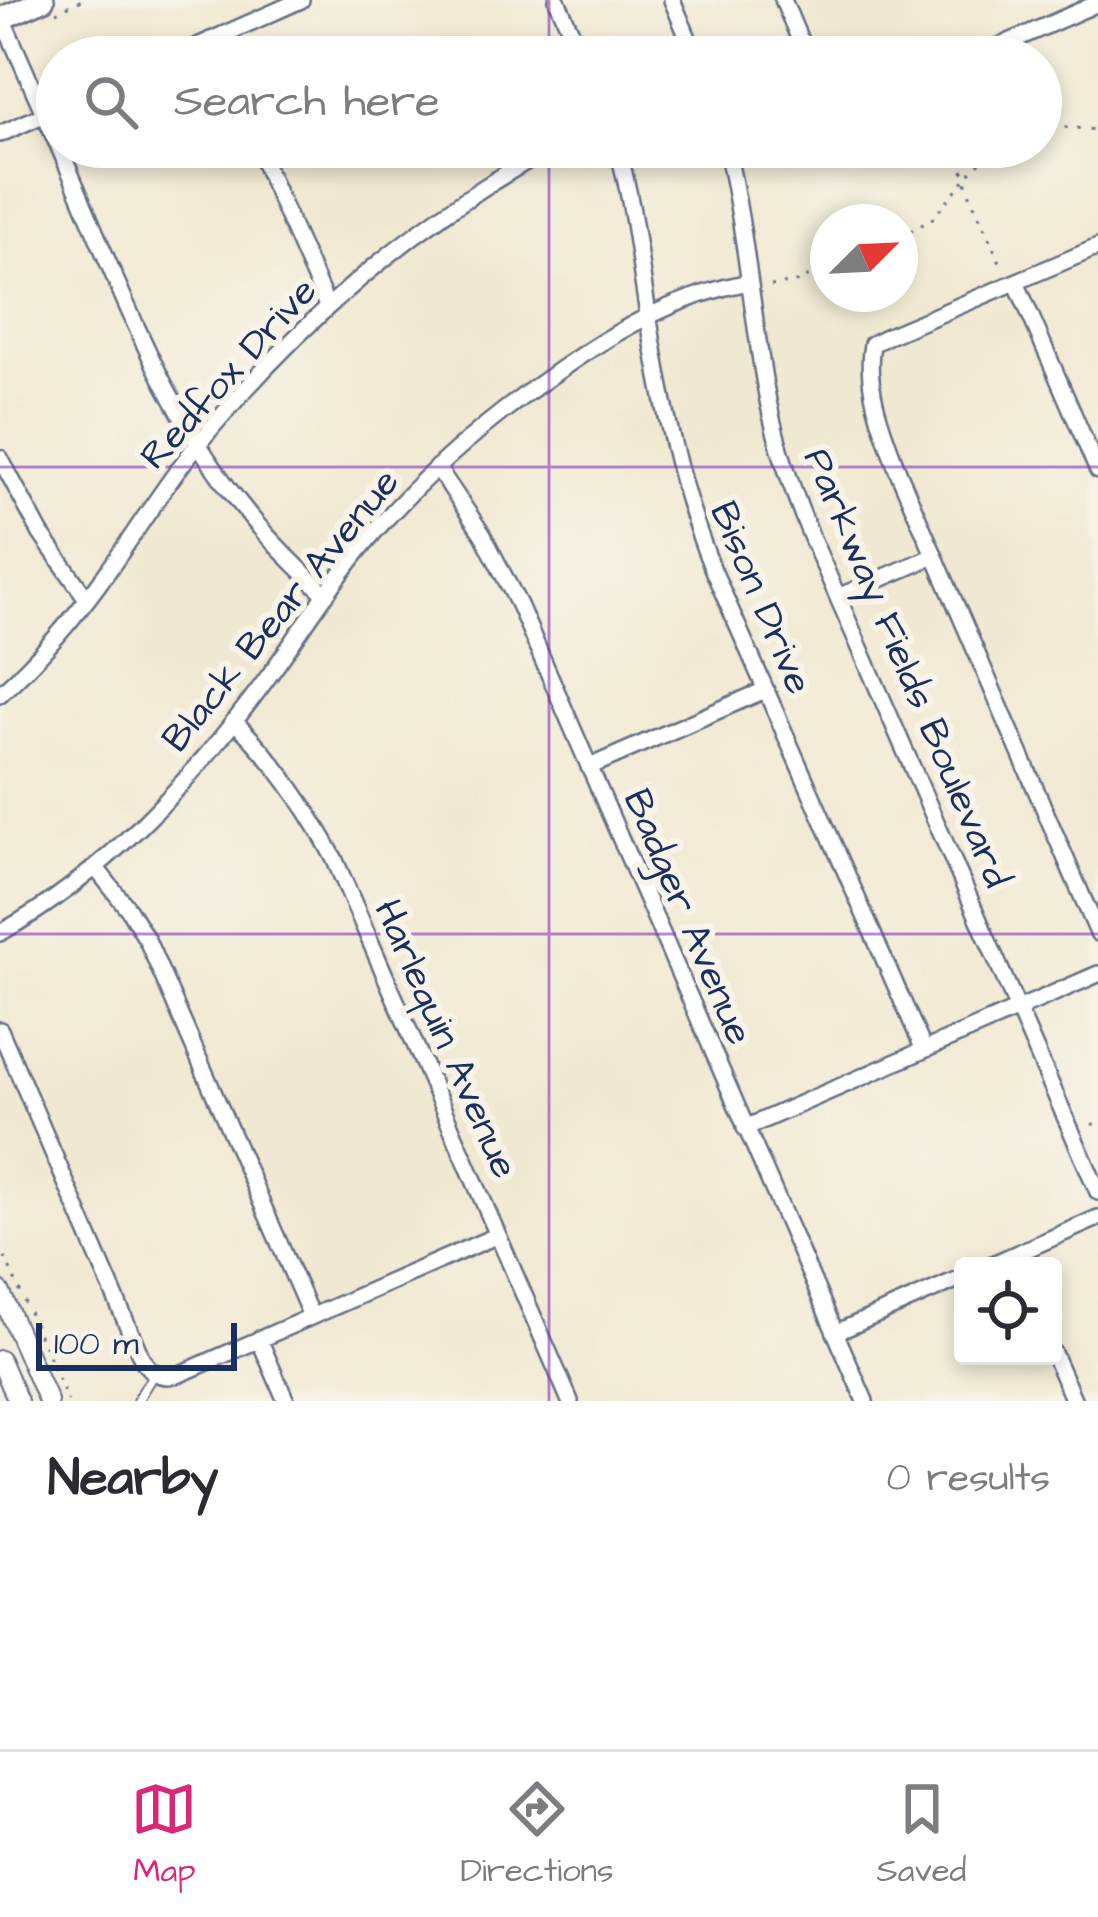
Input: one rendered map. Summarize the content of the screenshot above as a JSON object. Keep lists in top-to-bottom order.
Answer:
{
  "streets": {
    "street": [
      "Redfox Drive",
      "Bison Drive",
      "Black Bear Avenue",
      "Parkway Fields Boulevard",
      "Badger Avenue",
      "Harlequin Avenue"
    ]
  },
  "crossings": [
    ["Bison Drive", "Black Bear Avenue"],
    ["Black Bear Avenue", "Parkway Fields Boulevard"],
    ["Black Bear Avenue", "Badger Avenue"],
    ["Black Bear Avenue", "Harlequin Avenue"]
  ],
  "scale_bar": "100 m",
  "north": "top right",
  "page": {
    "search": "Search here",
    "scale": "100 m",
    "heading": ["Nearby", "0 results"],
    "nav": ["Map", "Directions", "Saved"]
  }
}
